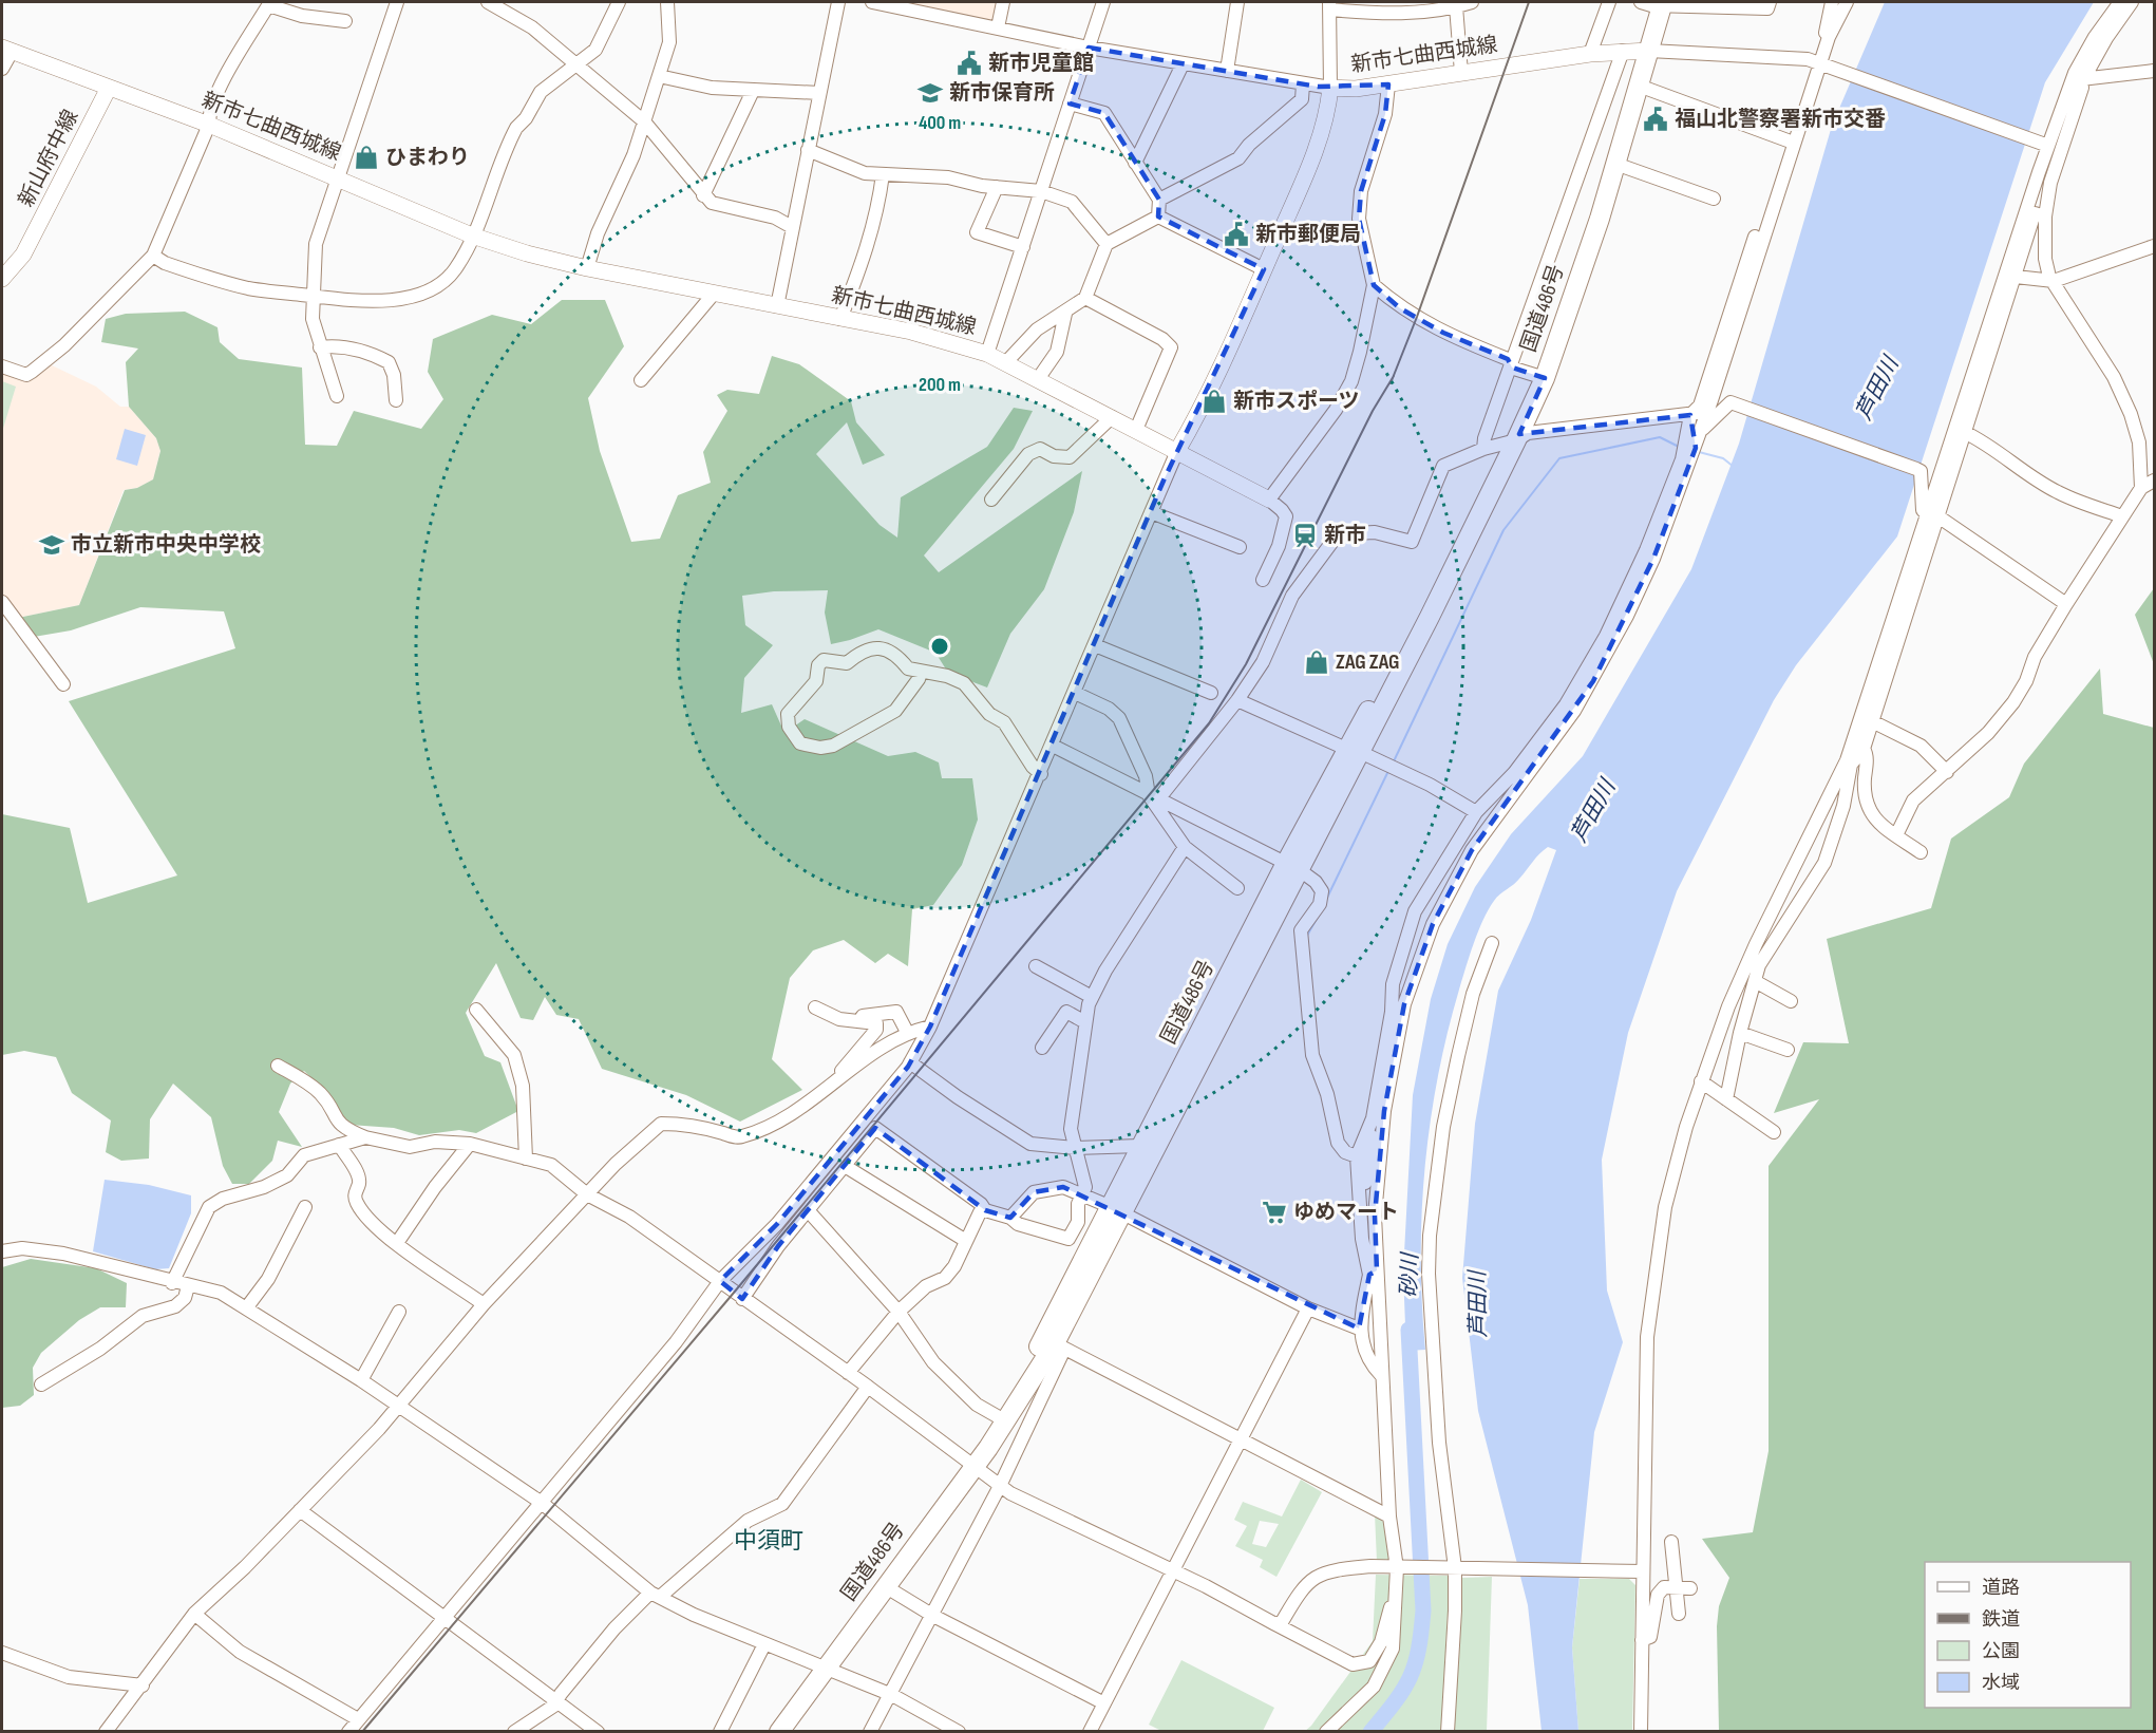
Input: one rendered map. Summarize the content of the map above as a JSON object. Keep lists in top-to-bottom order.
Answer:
{
  "streets": {
    "highway": ["国道486号"],
    "main road": ["新市七曲西城線", "新山府中線"]
  },
  "crossings": [
    ["新市七曲西城線", "新山府中線"],
    ["新市七曲西城線", "国道486号"]
  ],
  "districts": ["中須町"],
  "water": ["芦田川", "砂川"],
  "places": {
    "public building": ["新市児童館", "福山北警察署新市交番", "新市郵便局"],
    "school or university": ["新市保育所", "市立新市中央中学校"],
    "shop": ["ひまわり", "新市スポーツ", "ZAG ZAG"],
    "station": ["新市"],
    "supermarket": ["ゆめマート"]
  },
  "legend": [
    "道路",
    "鉄道",
    "公園",
    "水域"
  ],
  "rings": ["400 m", "200 m"]
}
